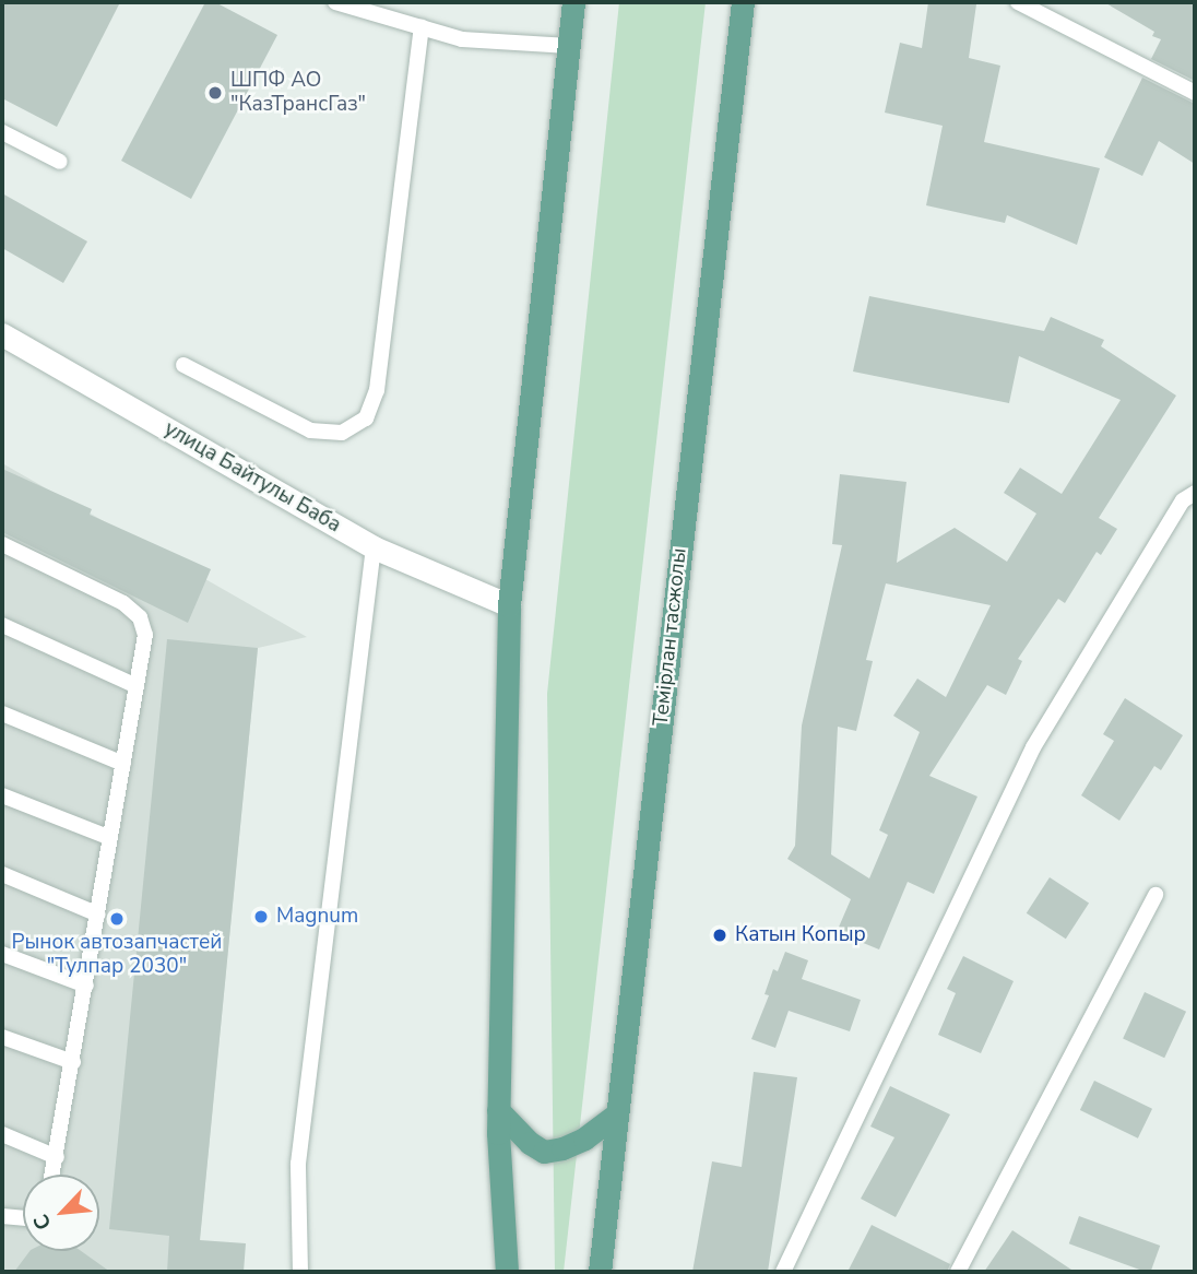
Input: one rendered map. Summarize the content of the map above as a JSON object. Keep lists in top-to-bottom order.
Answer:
{
  "streets": {
    "main road": ["Темірлан тасжолы"],
    "street": ["улица Байтулы Баба"]
  },
  "places": [
    "ШПФ АО \"КазТрансГаз\"",
    "Magnum",
    "Рынок автозапчастей \"Тулпар 2030\"",
    "Катын Копыр"
  ],
  "north": "bottom left"
}
